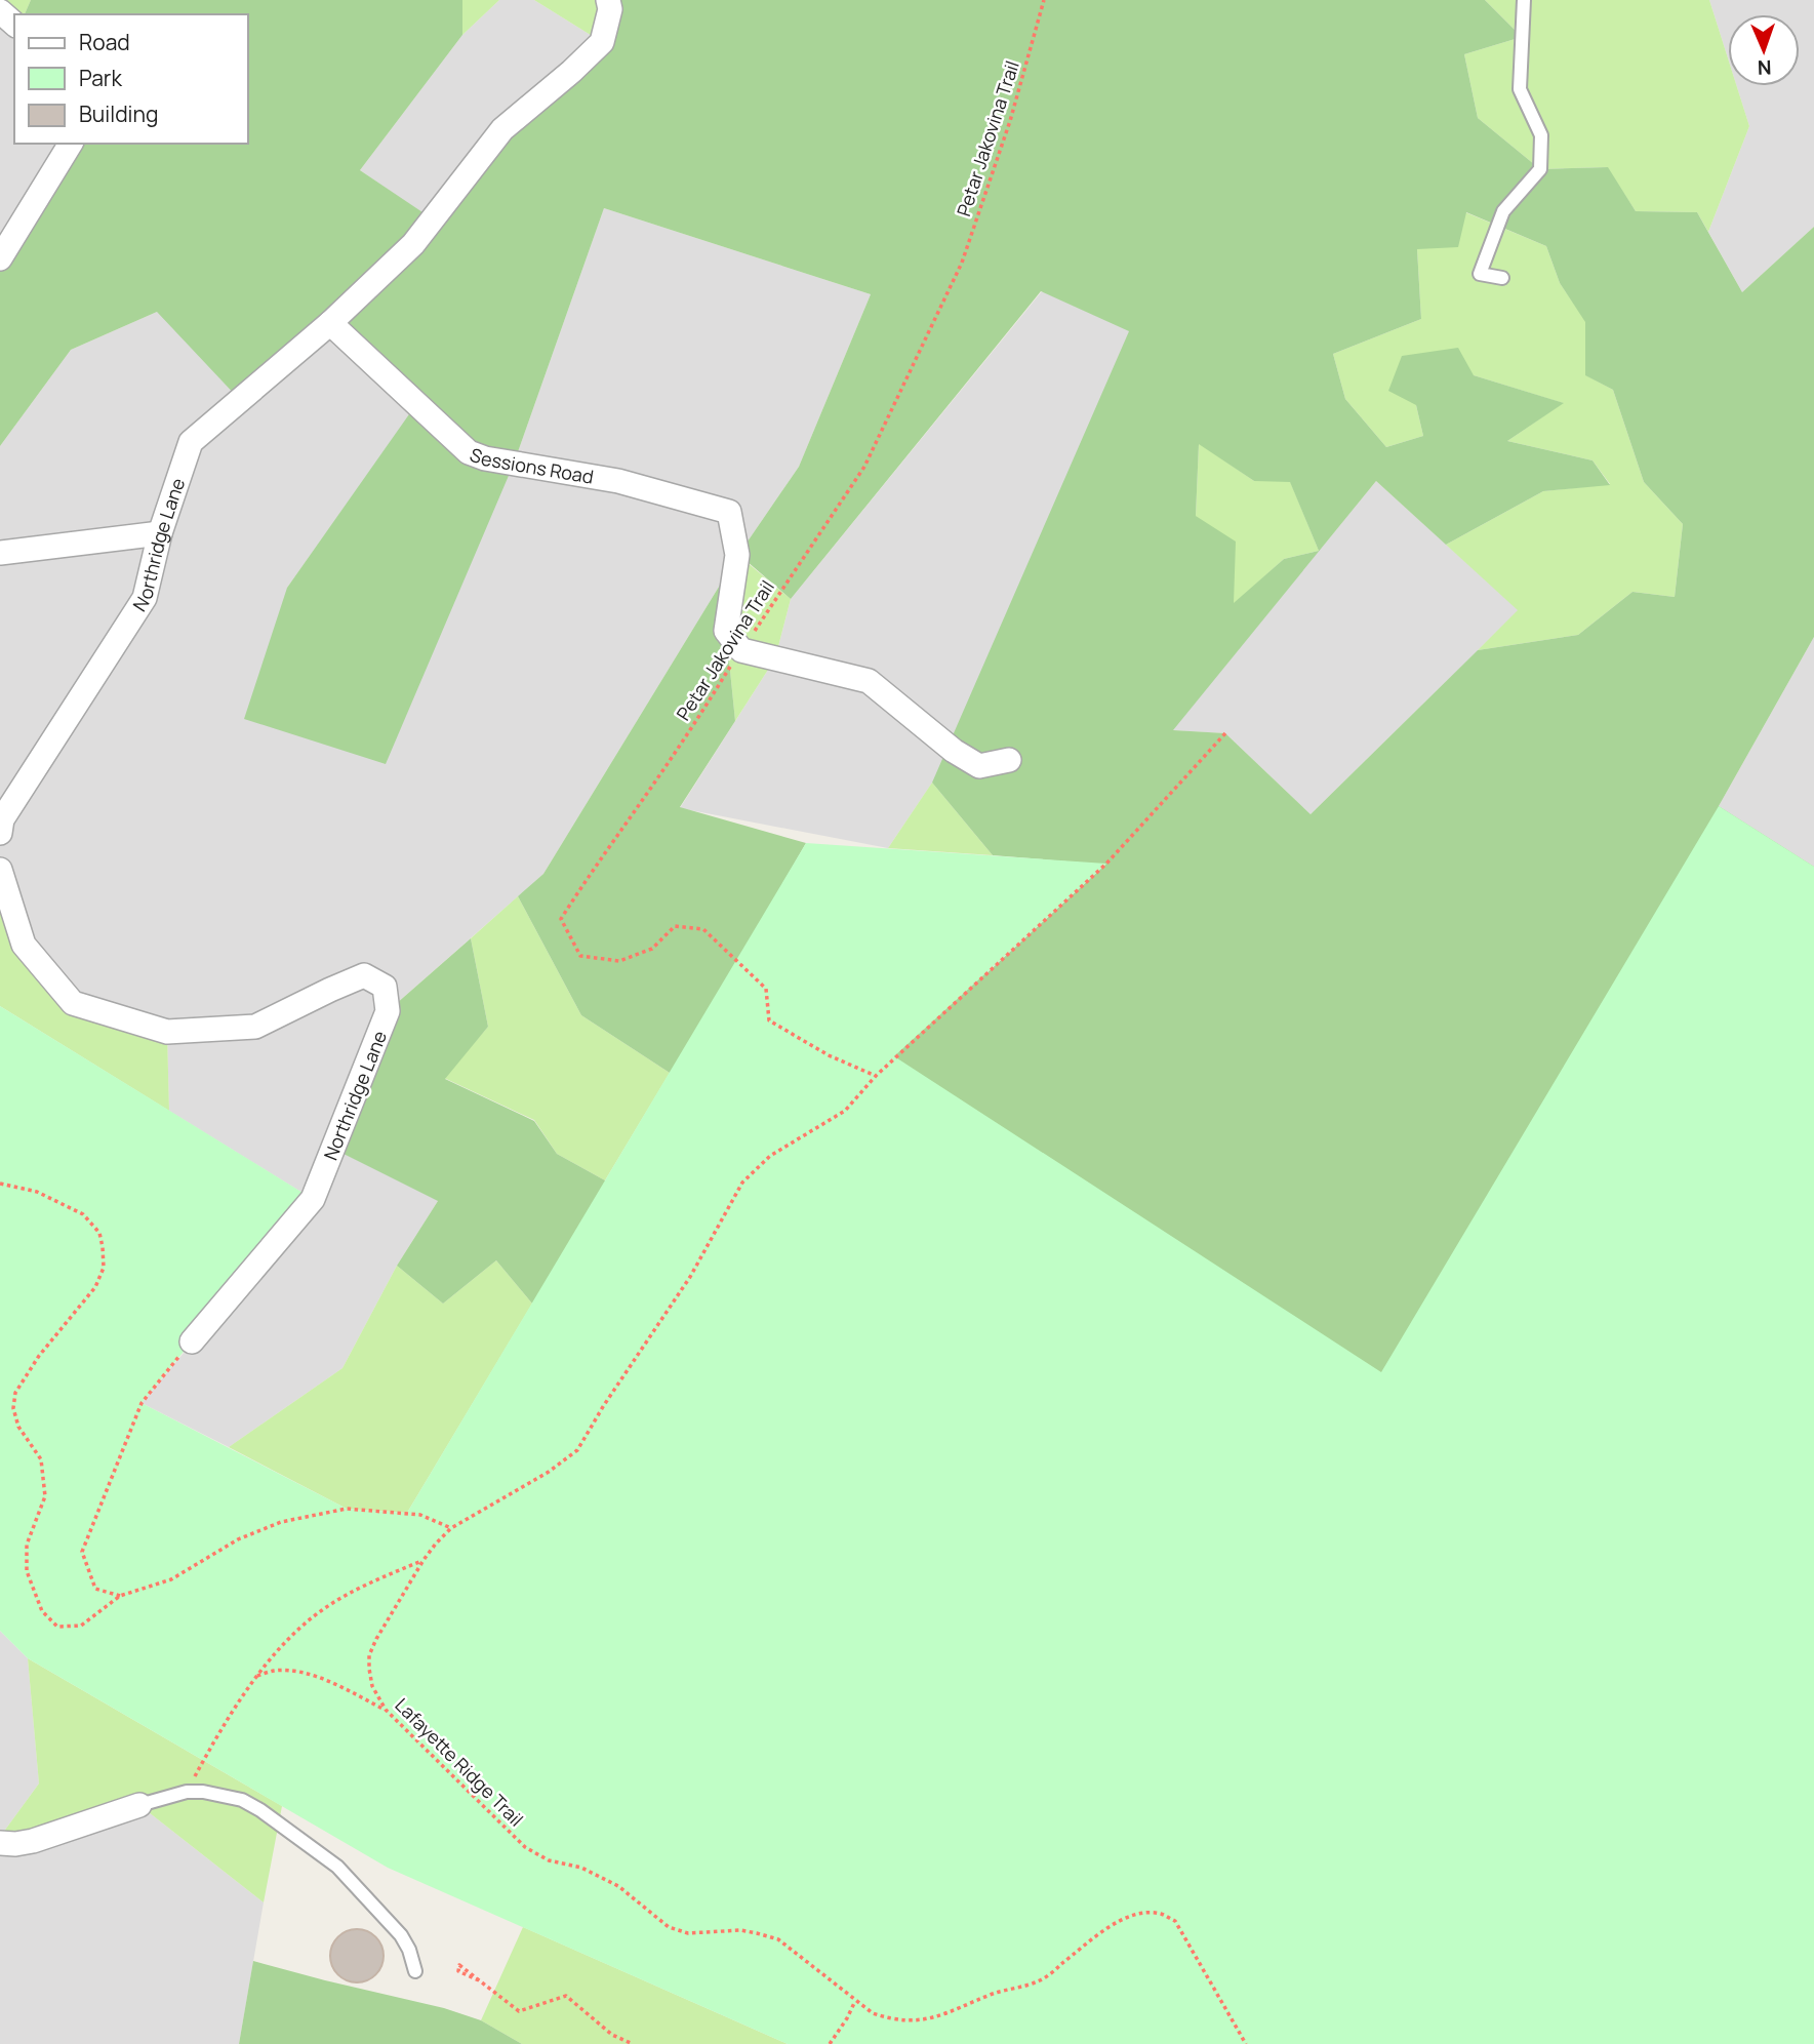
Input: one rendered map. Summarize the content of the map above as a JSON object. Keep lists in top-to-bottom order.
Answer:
{
  "streets": {
    "street": ["Sessions Road", "Northridge Lane"],
    "path": ["Petar Jakovina Trail", "Lafayette Ridge Trail"]
  },
  "crossings": [
    ["Petar Jakovina Trail", "Sessions Road"],
    ["Petar Jakovina Trail", "Lafayette Ridge Trail"],
    ["Sessions Road", "Northridge Lane"]
  ],
  "legend": ["Road", "Park", "Building"],
  "north": "bottom"
}
